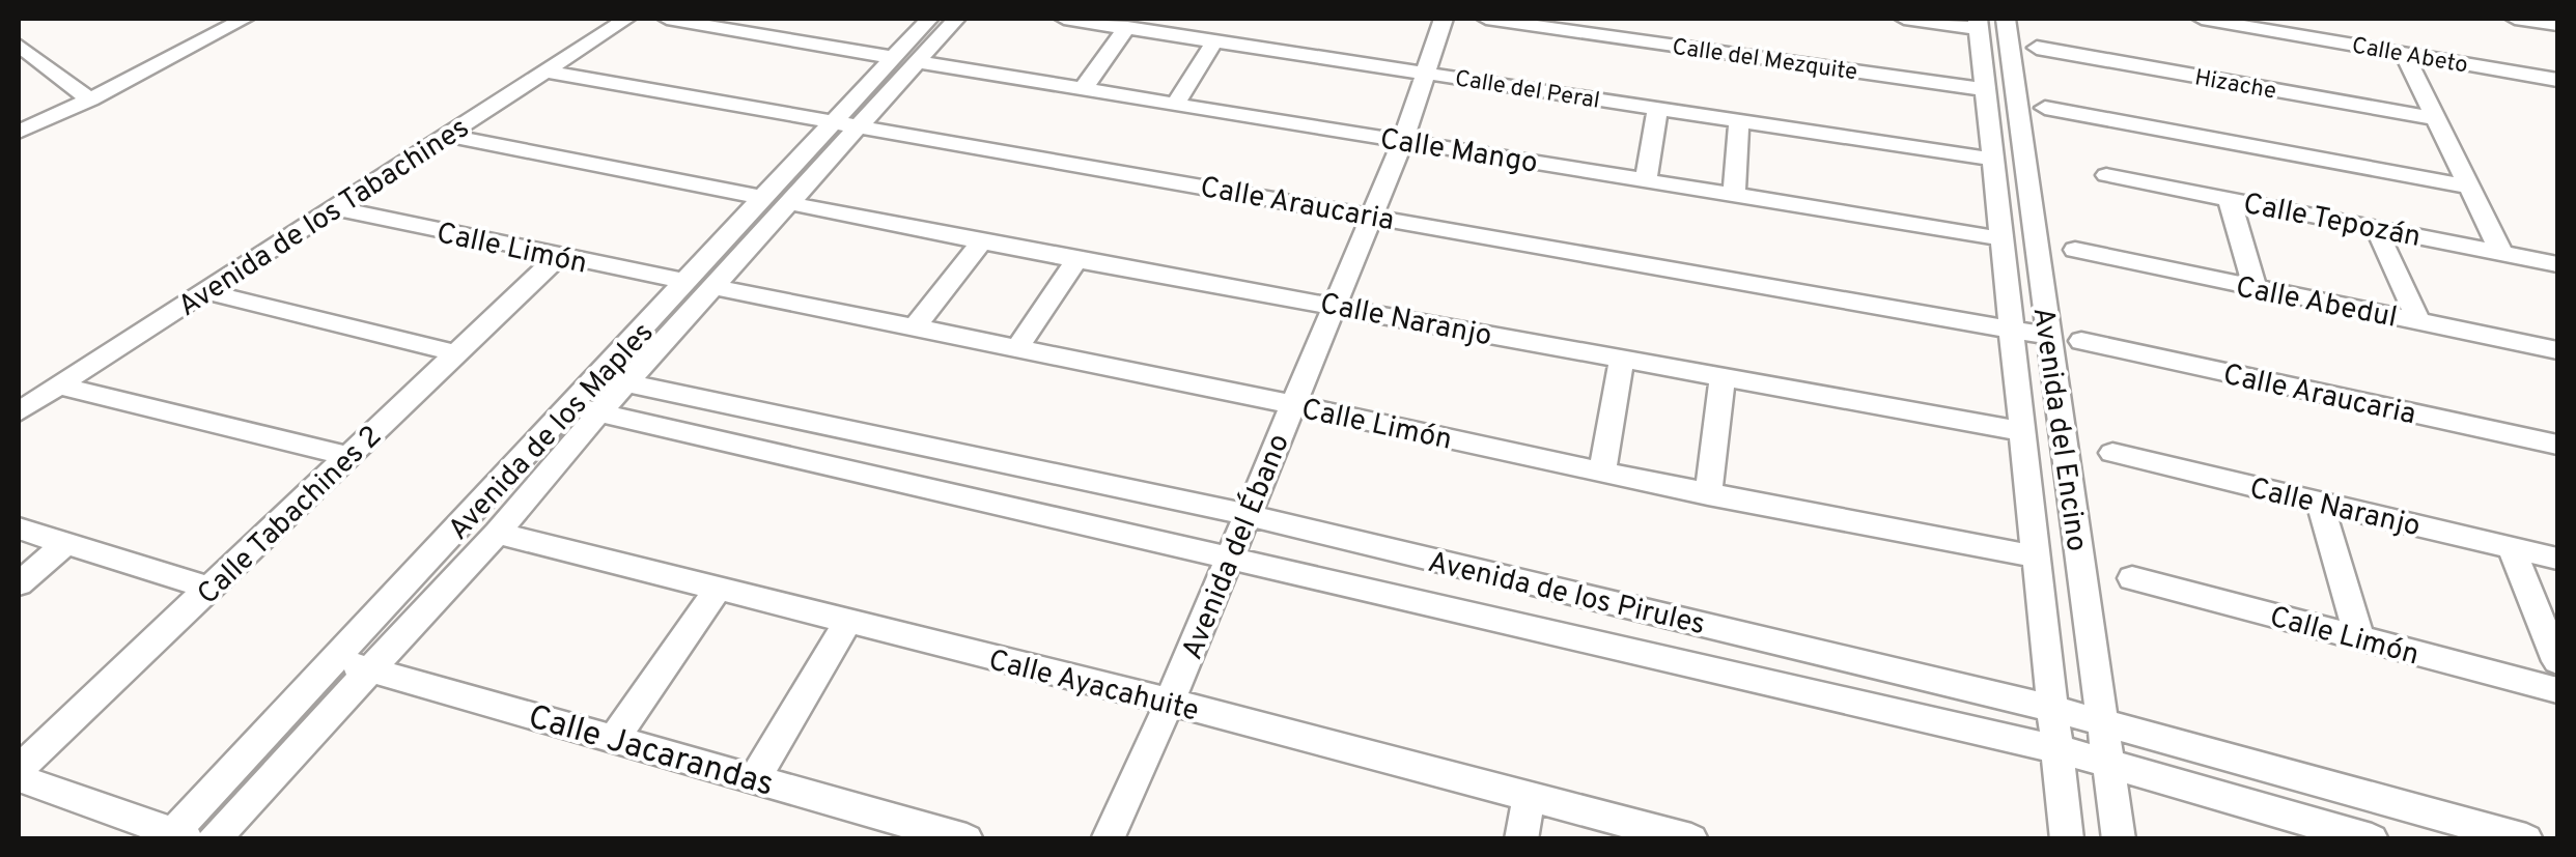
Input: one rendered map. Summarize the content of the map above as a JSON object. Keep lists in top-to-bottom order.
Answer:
{
  "streets": {
    "street": [
      "Calle Abeto",
      "Calle del Mezquite",
      "Hizache",
      "Calle del Peral",
      "Calle Mango",
      "Calle Araucaria",
      "Avenida de los Tabachines",
      "Calle Tepozán",
      "Calle Limón",
      "Calle Abedul",
      "Calle Naranjo",
      "Avenida del Encino",
      "Avenida de los Maples",
      "Calle Tabachines 2",
      "Avenida del Ébano",
      "Avenida de los Pirules",
      "Calle Ayacahuite",
      "Calle Jacarandas"
    ]
  },
  "crossings": [
    ["Calle del Mezquite", "Avenida del Encino"],
    ["Calle del Peral", "Avenida del Encino"],
    ["Calle del Peral", "Avenida del Ébano"],
    ["Calle Mango", "Avenida del Encino"],
    ["Calle Mango", "Avenida de los Maples"],
    ["Calle Mango", "Avenida del Ébano"],
    ["Calle Araucaria", "Avenida de los Tabachines"],
    ["Calle Araucaria", "Avenida del Encino"],
    ["Calle Araucaria", "Avenida de los Maples"],
    ["Calle Araucaria", "Avenida del Ébano"],
    ["Avenida de los Tabachines", "Calle Limón"],
    ["Avenida de los Tabachines", "Calle Naranjo"],
    ["Calle Limón", "Avenida del Encino"],
    ["Calle Limón", "Avenida de los Maples"],
    ["Calle Limón", "Calle Tabachines 2"],
    ["Calle Limón", "Avenida del Ébano"],
    ["Calle Naranjo", "Avenida del Encino"],
    ["Calle Naranjo", "Avenida de los Maples"],
    ["Calle Naranjo", "Avenida del Ébano"],
    ["Avenida del Encino", "Avenida de los Pirules"],
    ["Avenida de los Maples", "Avenida de los Pirules"],
    ["Avenida de los Maples", "Calle Ayacahuite"],
    ["Avenida de los Maples", "Calle Jacarandas"],
    ["Avenida del Ébano", "Avenida de los Pirules"],
    ["Avenida del Ébano", "Calle Ayacahuite"]
  ]
}
